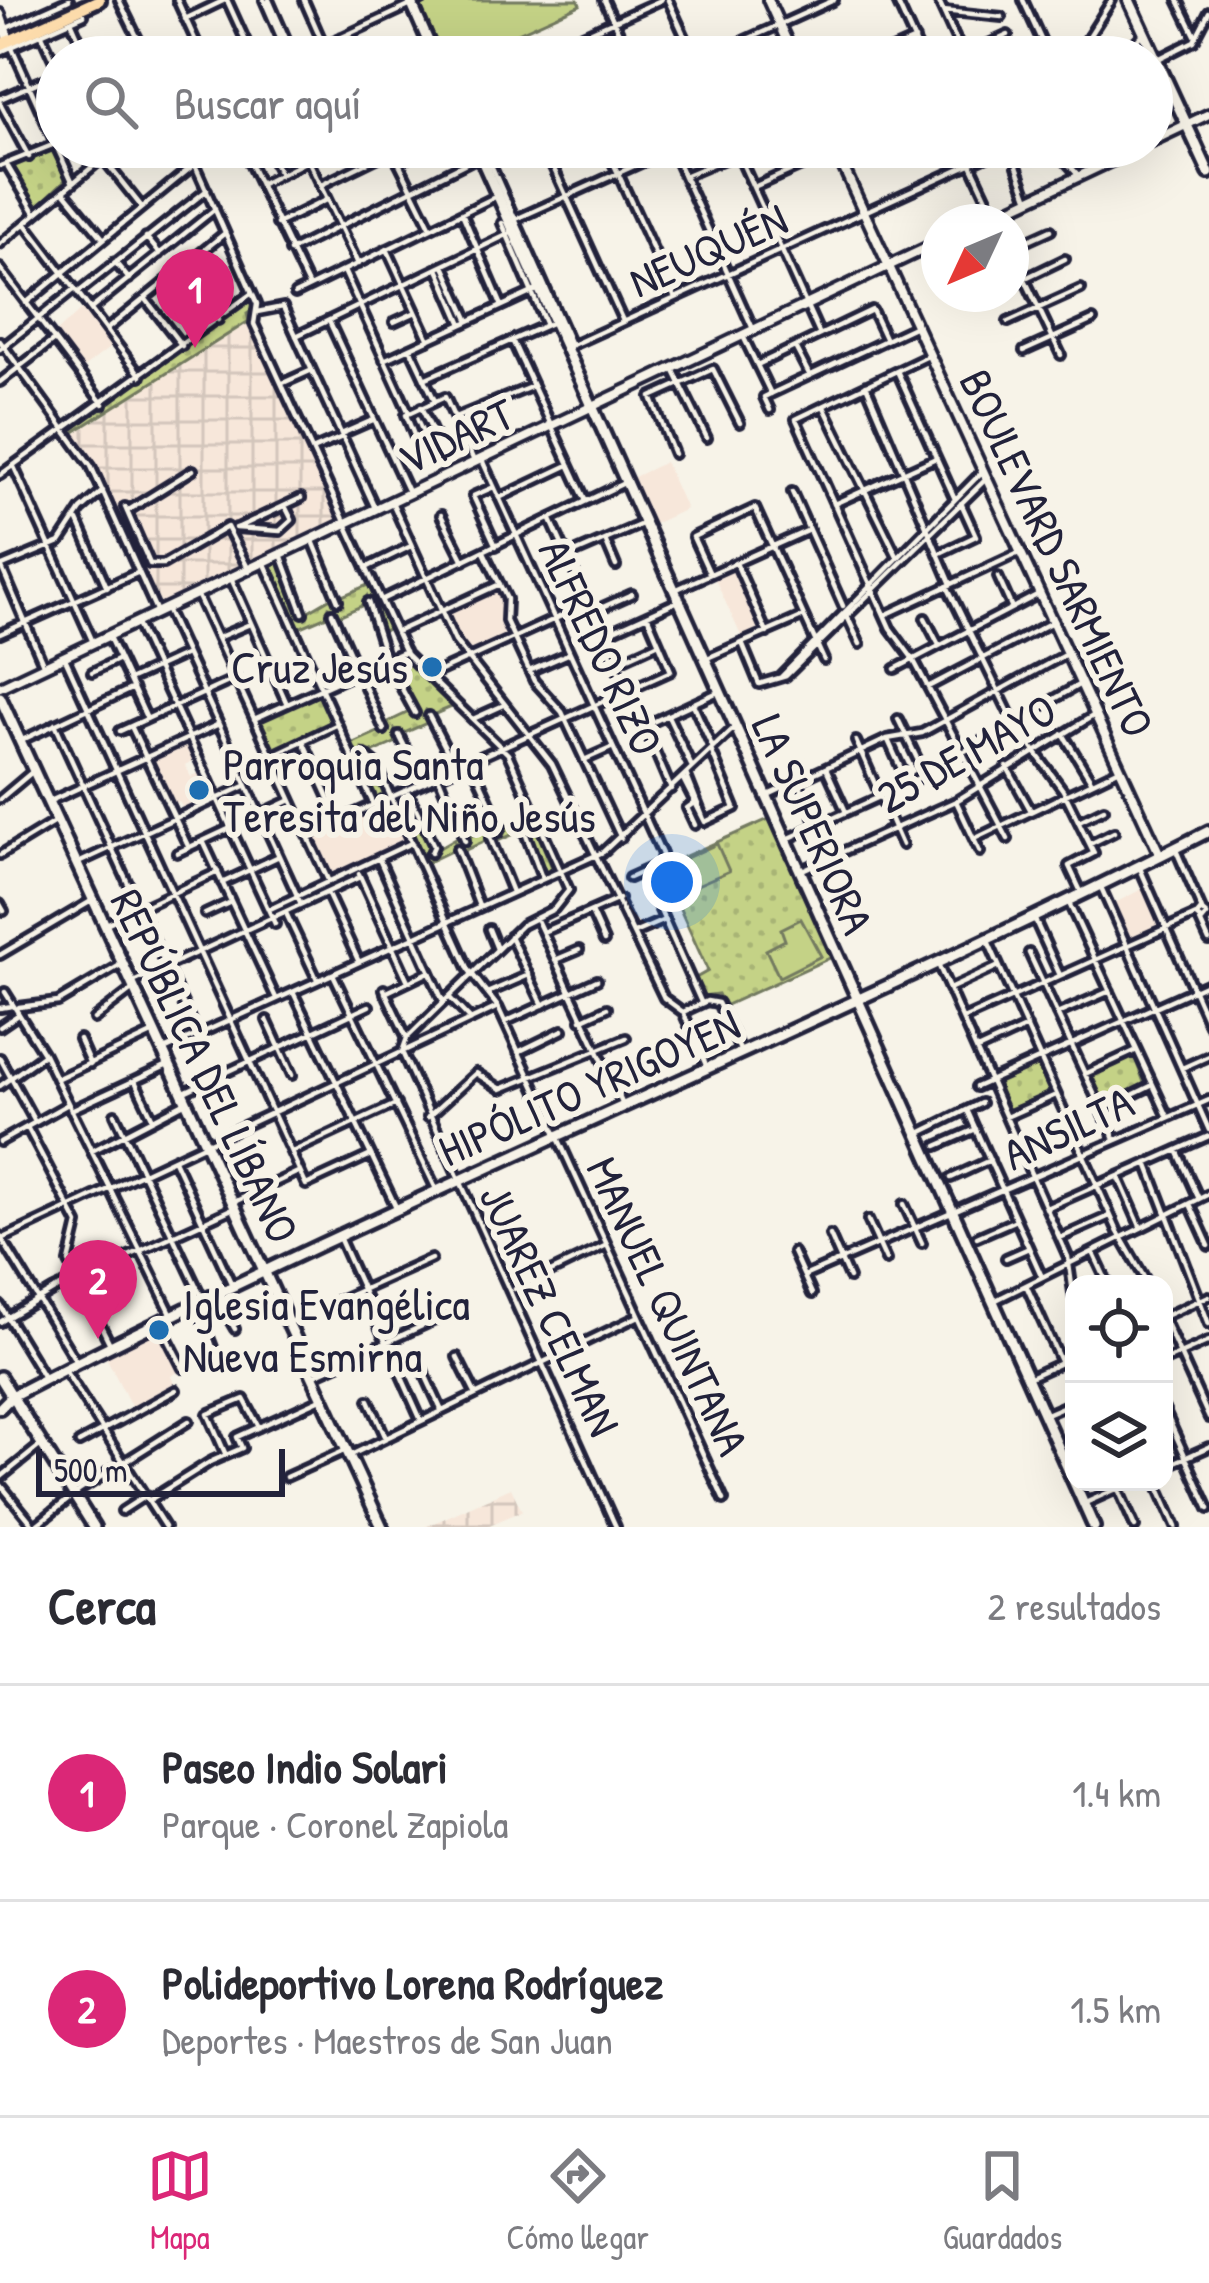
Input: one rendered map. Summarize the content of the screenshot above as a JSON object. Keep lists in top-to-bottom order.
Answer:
{
  "streets": {
    "main road": ["LA SUPERIORA", "REPÚBLICA DEL LÍBANO", "HIPÓLITO YRIGOYEN"],
    "street": [
      "NEUQUÉN",
      "VIDART",
      "BOULEVARD SARMIENTO",
      "ALFREDO RIZO",
      "25 DE MAYO",
      "ANSILTA",
      "MANUEL QUINTANA",
      "JUAREZ CELMAN"
    ]
  },
  "crossings": [
    ["NEUQUÉN", "BOULEVARD SARMIENTO"],
    ["NEUQUÉN", "LA SUPERIORA"],
    ["VIDART", "BOULEVARD SARMIENTO"],
    ["VIDART", "ALFREDO RIZO"],
    ["VIDART", "LA SUPERIORA"],
    ["BOULEVARD SARMIENTO", "25 DE MAYO"],
    ["BOULEVARD SARMIENTO", "HIPÓLITO YRIGOYEN"],
    ["25 DE MAYO", "LA SUPERIORA"],
    ["LA SUPERIORA", "HIPÓLITO YRIGOYEN"],
    ["LA SUPERIORA", "ANSILTA"],
    ["REPÚBLICA DEL LÍBANO", "HIPÓLITO YRIGOYEN"],
    ["HIPÓLITO YRIGOYEN", "MANUEL QUINTANA"],
    ["HIPÓLITO YRIGOYEN", "JUAREZ CELMAN"]
  ],
  "places": ["Cruz Jesús", "Parroquia Santa Teresita del Niño Jesús", "Iglesia Evangélica Nueva Esmirna"],
  "scale_bar": "500 m",
  "north": "bottom left",
  "page": {
    "search": "Buscar aquí",
    "pins": ["1", "2"],
    "scale": "500 m",
    "heading": ["Cerca", "2 resultados"],
    "list": [
      {
        "mark": "1",
        "name": "Paseo Indio Solari",
        "note": "Parque · Coronel Zapiola",
        "value": "1.4 km"
      },
      {
        "mark": "2",
        "name": "Polideportivo Lorena Rodríguez",
        "note": "Deportes · Maestros de San Juan",
        "value": "1.5 km"
      }
    ],
    "nav": ["Mapa", "Cómo llegar", "Guardados"]
  }
}
